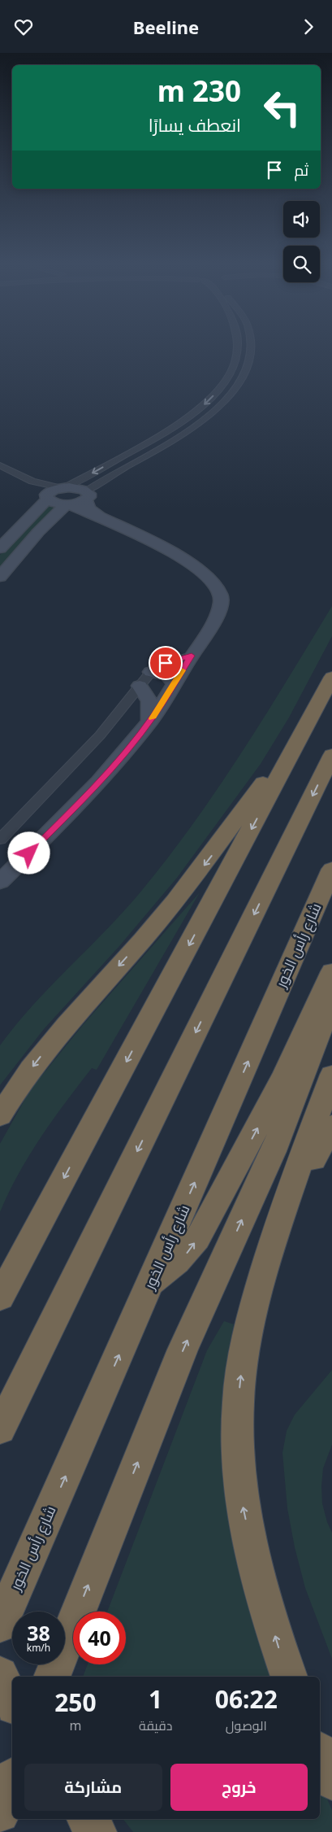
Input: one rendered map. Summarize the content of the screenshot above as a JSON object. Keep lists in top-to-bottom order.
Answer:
{
  "streets": {
    "highway": ["شارع رأس الخور"]
  },
  "page": {
    "header": "Beeline",
    "turn": ["230 m", "انعطف يسارًا"],
    "then": "ثم",
    "speed": "38 km/h",
    "limit": "40",
    "eta": [
      "06:22",
      "الوصول",
      "1",
      "دقيقة",
      "250",
      "m"
    ],
    "buttons": ["خروج", "مشاركة"]
  }
}
